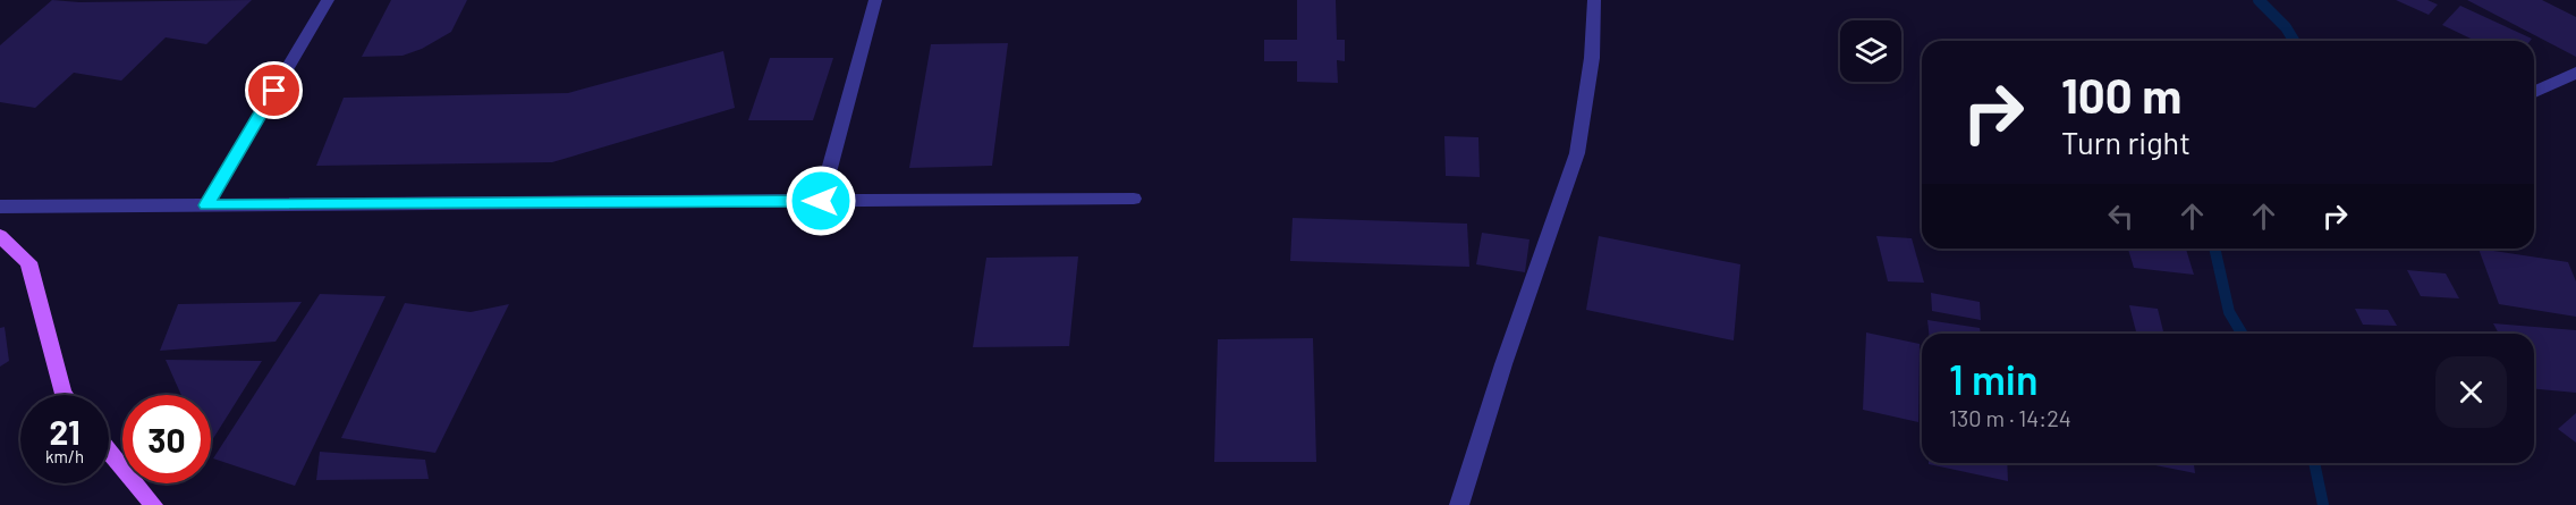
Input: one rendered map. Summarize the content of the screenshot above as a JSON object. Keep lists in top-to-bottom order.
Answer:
{
  "page": {
    "turn": ["100 m", "Turn right"],
    "heading": ["1 min", "130 m · 14:24"],
    "speed": "21 km/h",
    "limit": "30"
  }
}
